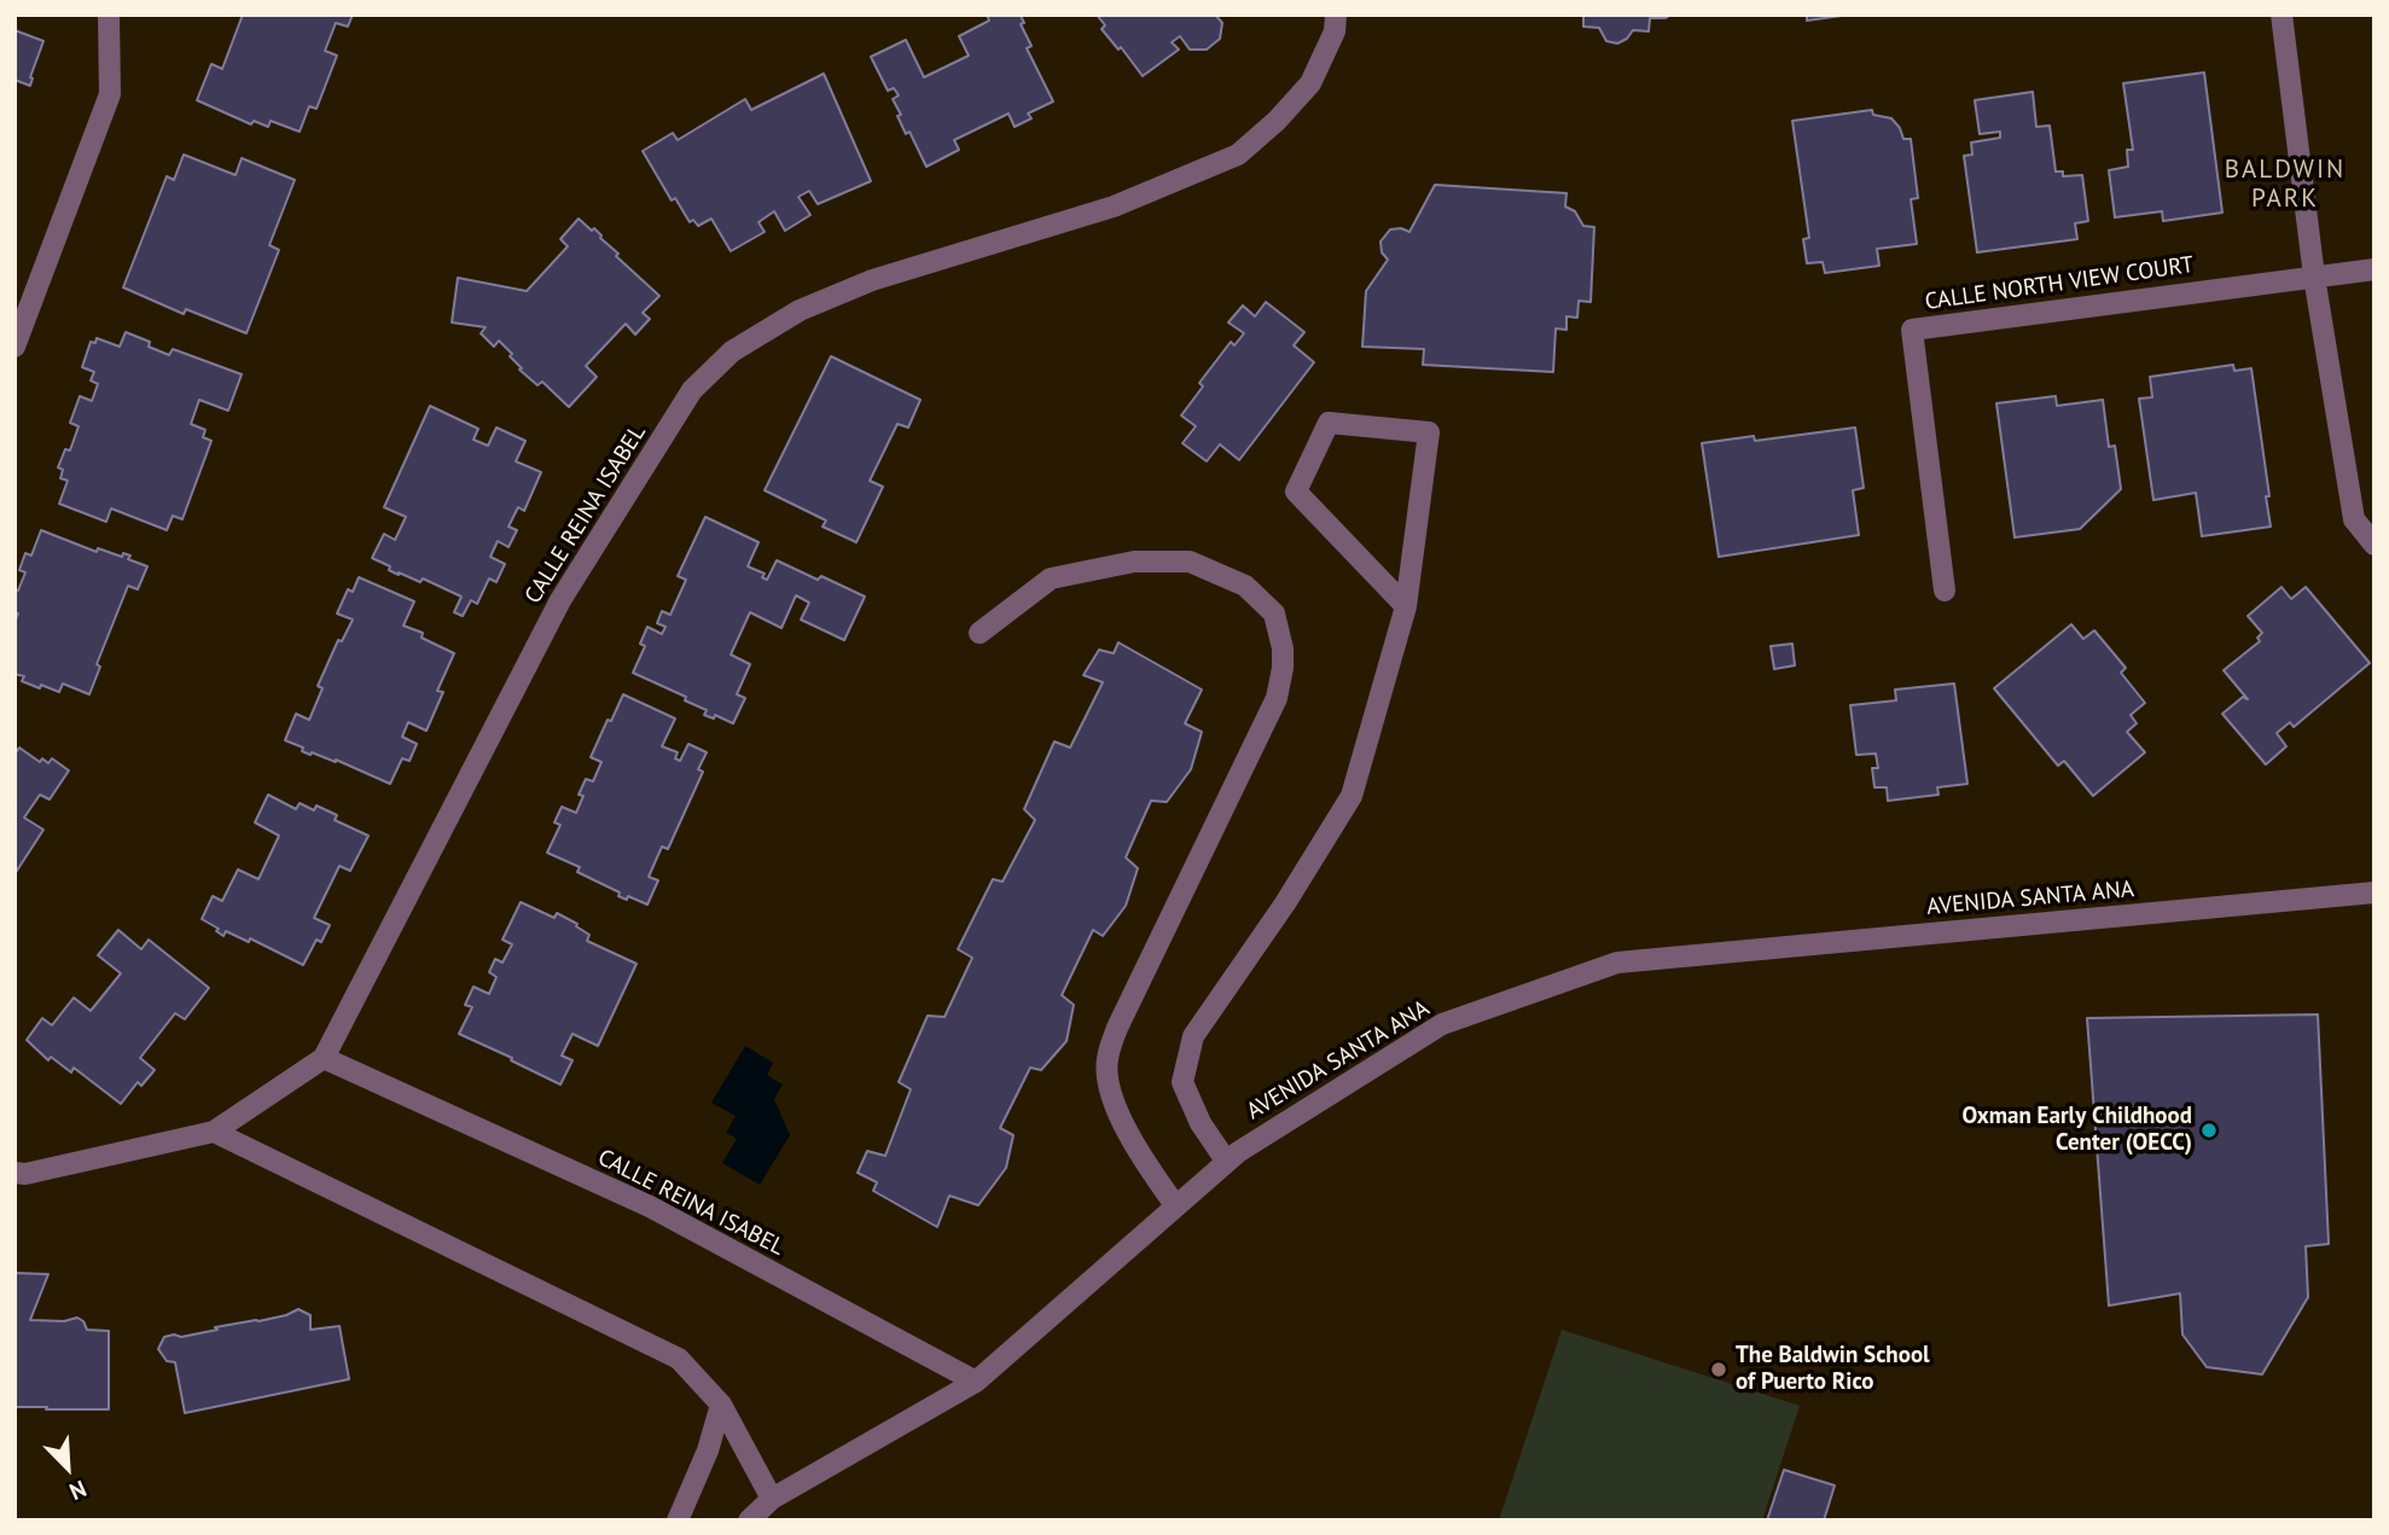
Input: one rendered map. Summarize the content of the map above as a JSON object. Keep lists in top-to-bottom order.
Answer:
{
  "streets": {
    "street": ["CALLE NORTH VIEW COURT", "CALLE REINA ISABEL", "AVENIDA SANTA ANA"]
  },
  "crossings": [
    ["CALLE REINA ISABEL", "AVENIDA SANTA ANA"]
  ],
  "districts": ["BALDWIN PARK"],
  "places": ["Oxman Early Childhood Center (OECC)", "The Baldwin School of Puerto Rico"],
  "north": "bottom right"
}
